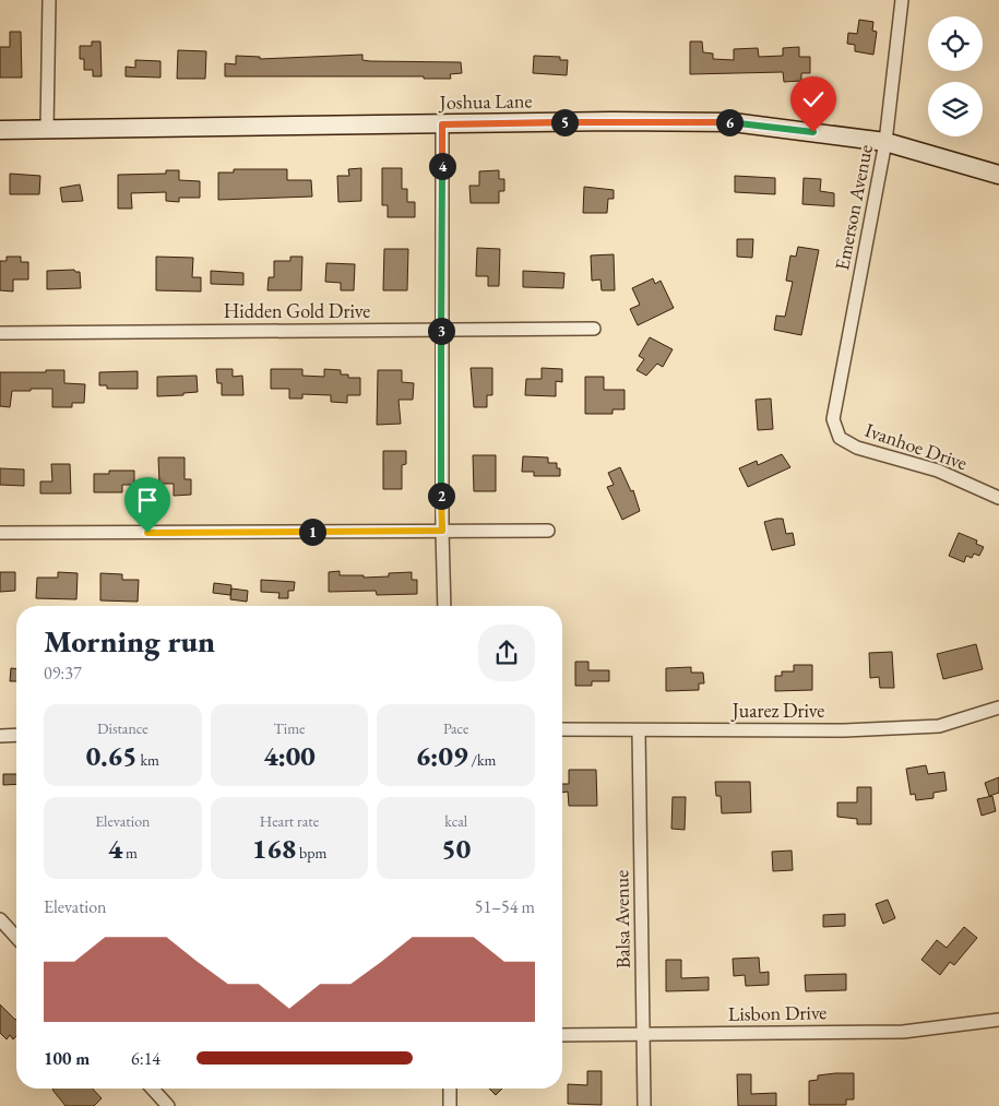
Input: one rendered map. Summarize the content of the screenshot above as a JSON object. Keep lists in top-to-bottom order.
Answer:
{
  "streets": {
    "main road": ["Joshua Lane"],
    "street": [
      "Emerson Avenue",
      "Hidden Gold Drive",
      "Ivanhoe Drive",
      "Juarez Drive",
      "Balsa Avenue",
      "Lisbon Drive"
    ]
  },
  "crossings": [
    ["Joshua Lane", "Emerson Avenue"],
    ["Emerson Avenue", "Ivanhoe Drive"],
    ["Juarez Drive", "Balsa Avenue"],
    ["Balsa Avenue", "Lisbon Drive"]
  ],
  "page": {
    "pins": [
      "5",
      "6",
      "4",
      "3",
      "2",
      "1"
    ],
    "heading": ["Morning run", "09:37"],
    "stats": [
      ["Distance", "0.65 km"],
      ["Time", "4:00"],
      ["Pace", "6:09 /km"],
      ["Elevation", "4 m"],
      ["Heart rate", "168 bpm"],
      ["kcal", "50"]
    ],
    "chart": ["Elevation", "51–54 m"],
    "list": [
      {
        "name": "100 m",
        "note": "6:14"
      }
    ]
  }
}
